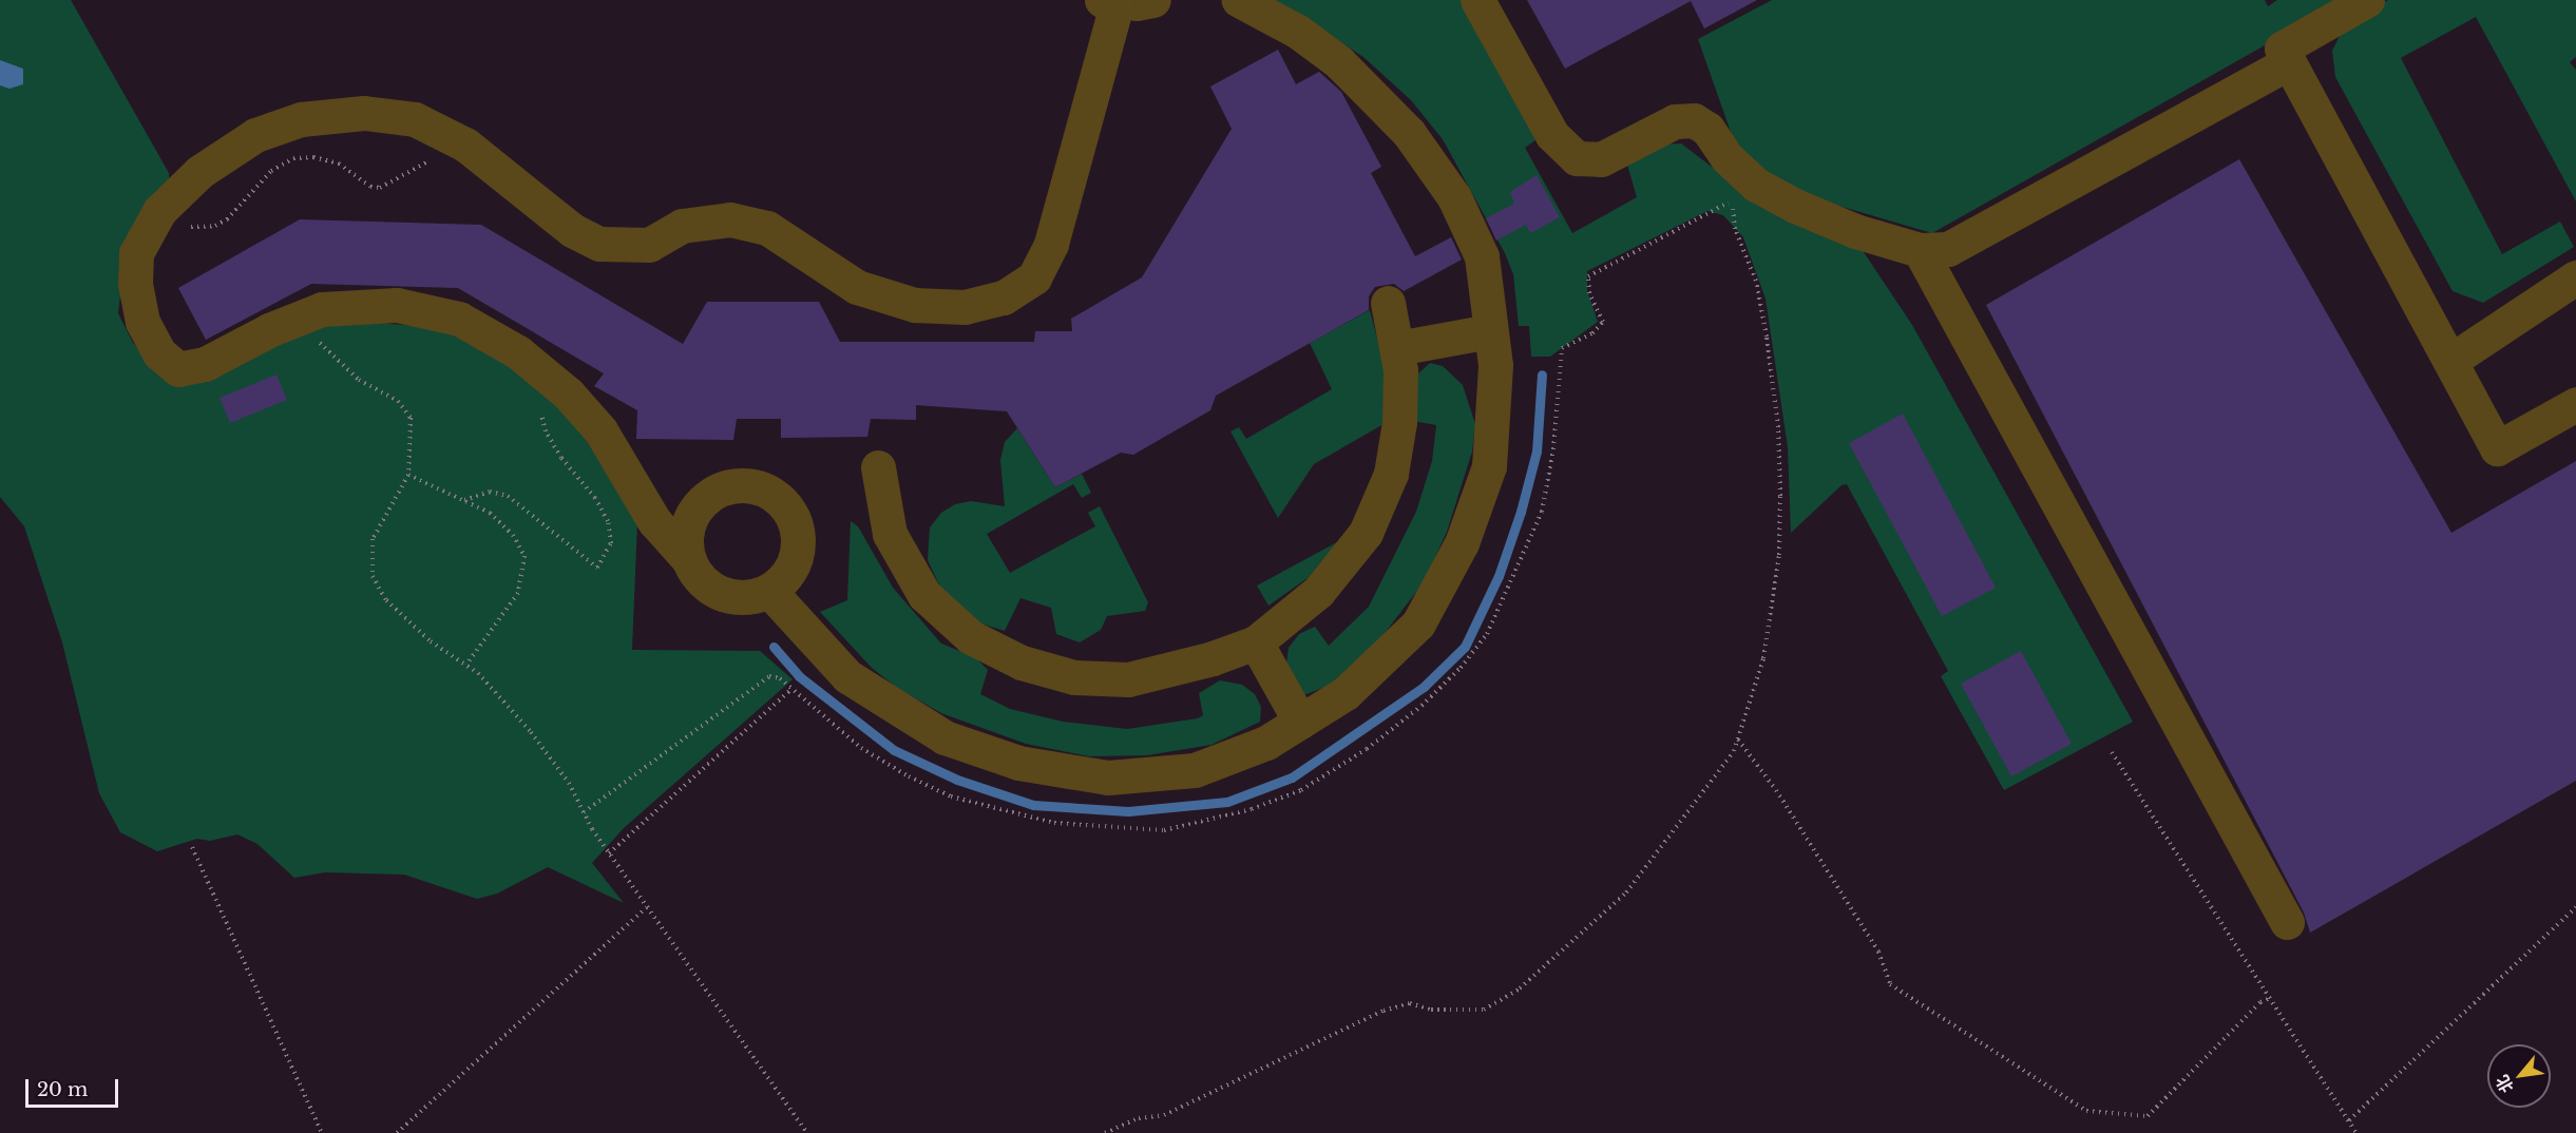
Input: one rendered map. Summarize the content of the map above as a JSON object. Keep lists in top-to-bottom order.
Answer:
{
  "scale_bar": "20 m",
  "north": "bottom left"
}
